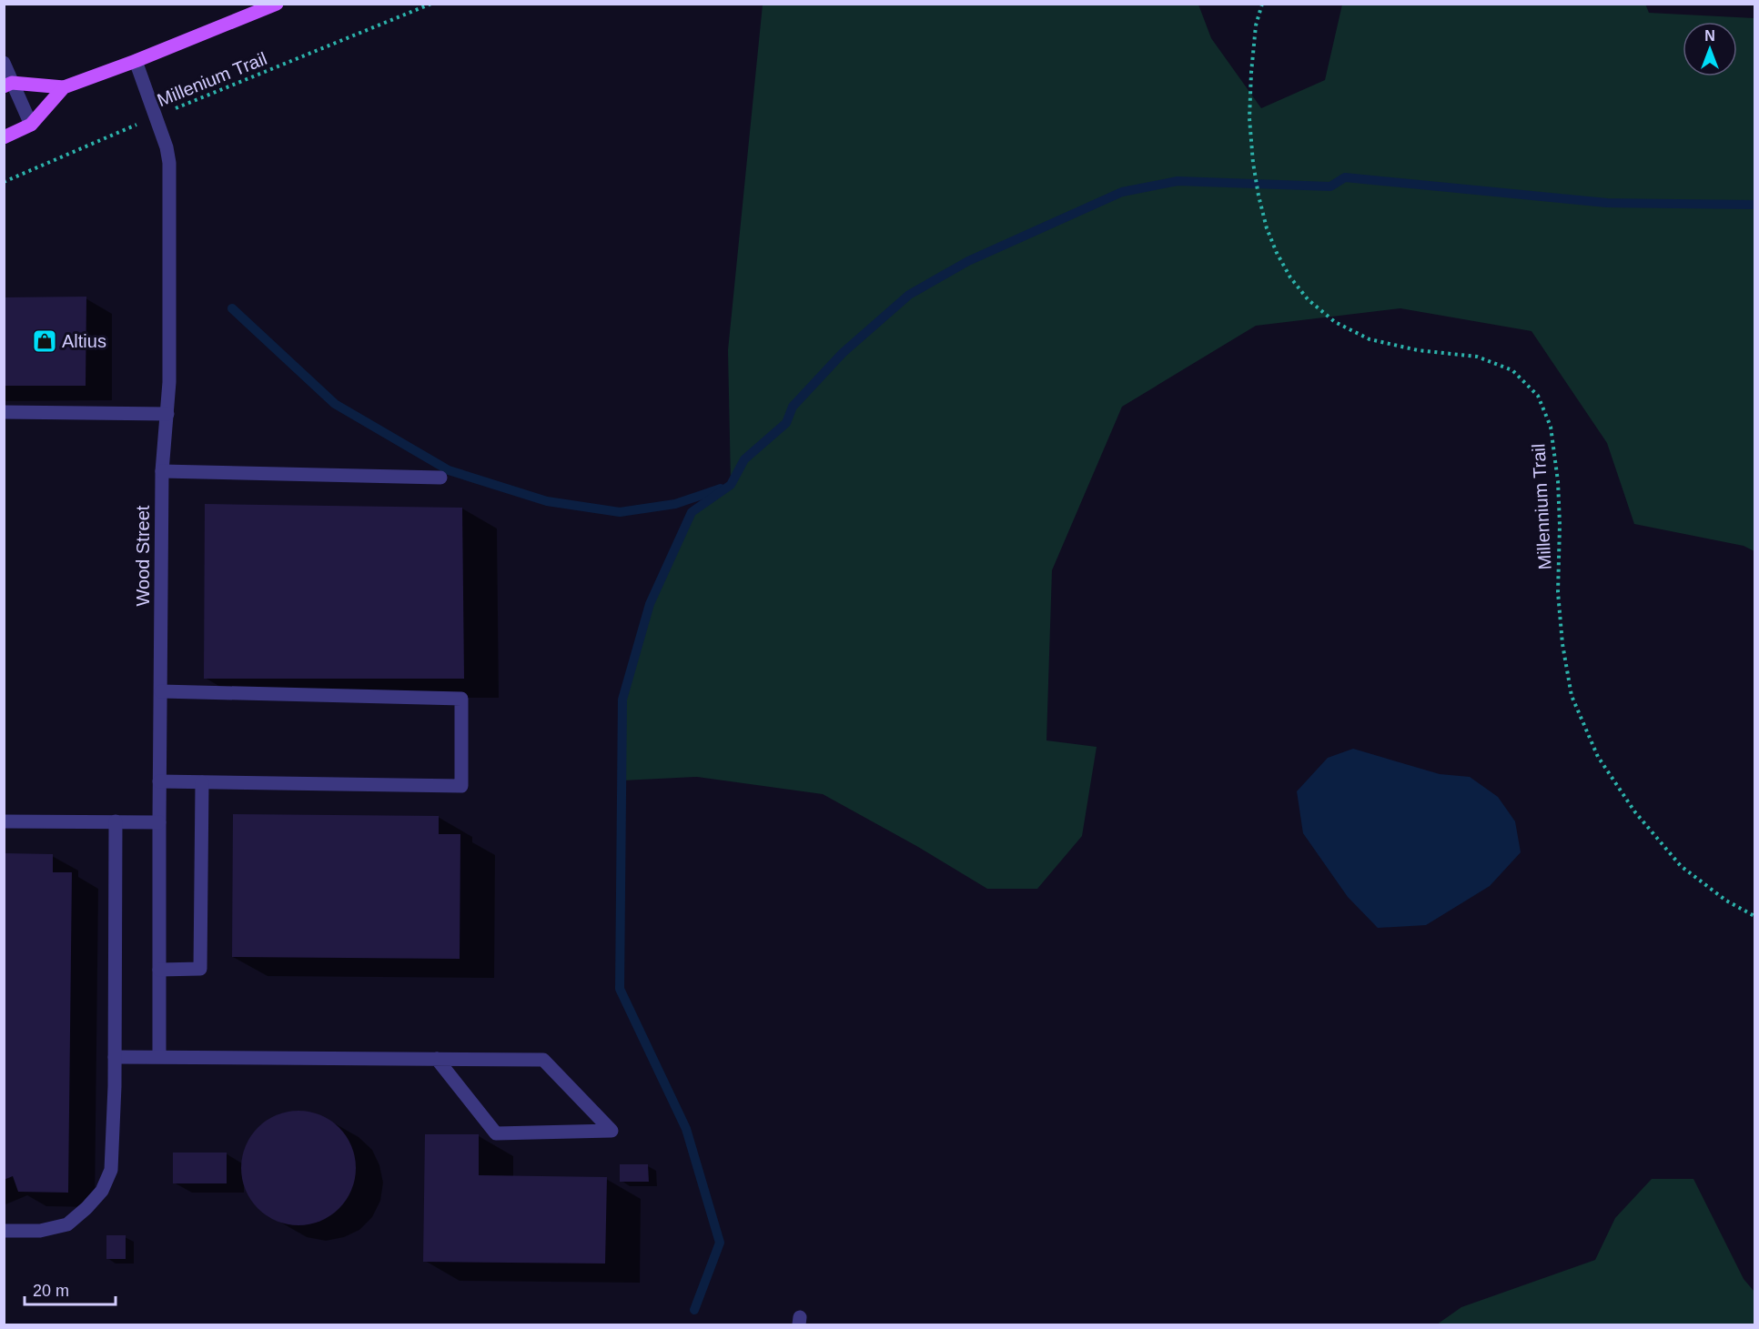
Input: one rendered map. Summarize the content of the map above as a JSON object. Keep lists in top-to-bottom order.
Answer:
{
  "streets": {
    "street": ["Wood Street"],
    "path": ["Millenium Trail", "Millennium Trail"]
  },
  "crossings": [
    ["Millenium Trail", "Wood Street"]
  ],
  "places": {
    "shop": ["Altius"]
  },
  "scale_bar": "20 m",
  "north": "top"
}
